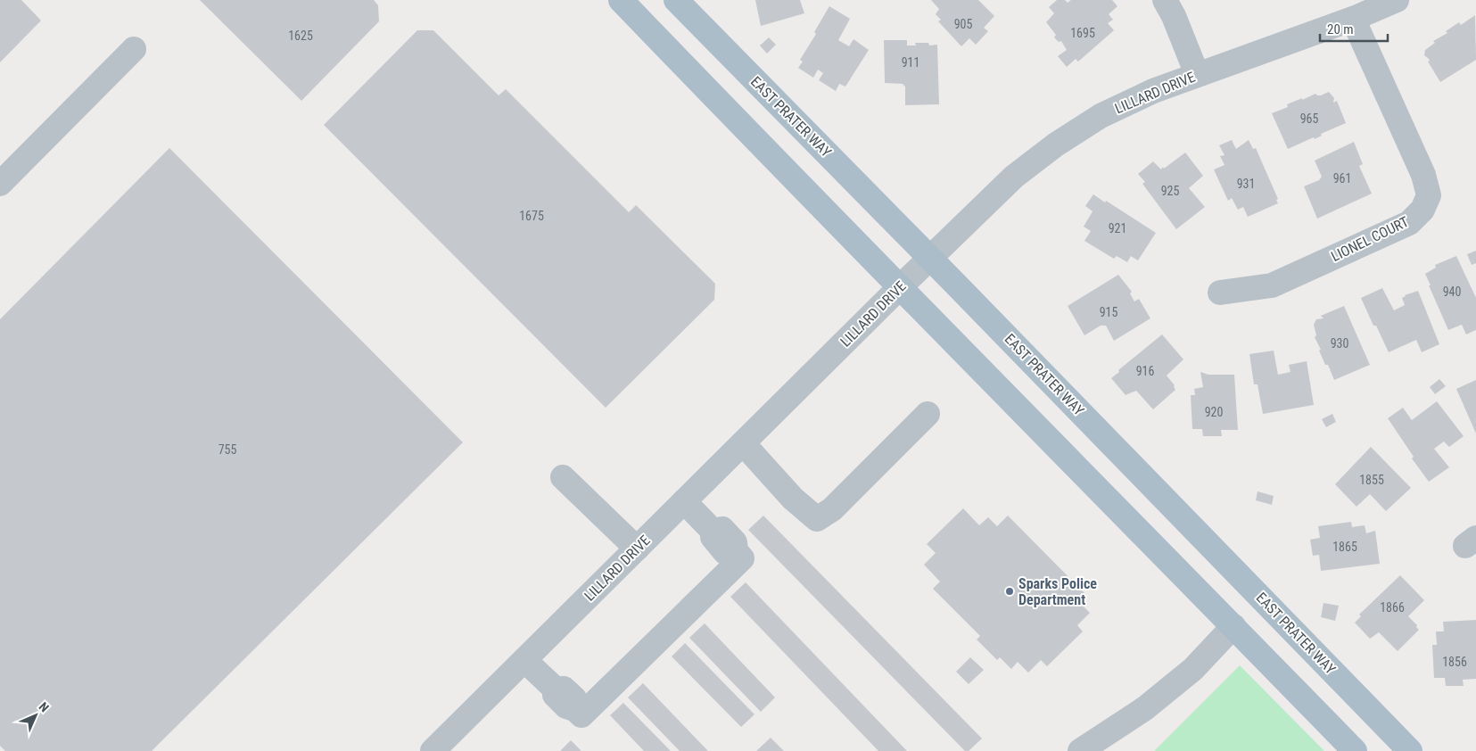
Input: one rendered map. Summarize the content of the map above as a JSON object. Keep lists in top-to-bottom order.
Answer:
{
  "streets": {
    "main road": ["EAST PRATER WAY"],
    "street": ["LILLARD DRIVE", "LIONEL COURT"]
  },
  "crossings": [
    ["LILLARD DRIVE", "EAST PRATER WAY"],
    ["LILLARD DRIVE", "LIONEL COURT"]
  ],
  "places": ["Sparks Police Department"],
  "house_numbers": [
    "905",
    "1695",
    "1625",
    "911",
    "965",
    "961",
    "931",
    "925",
    "1675",
    "921",
    "940",
    "915",
    "930",
    "916",
    "920",
    "755",
    "1855",
    "1865",
    "1866",
    "1856"
  ],
  "scale_bar": "20 m",
  "north": "top right"
}
